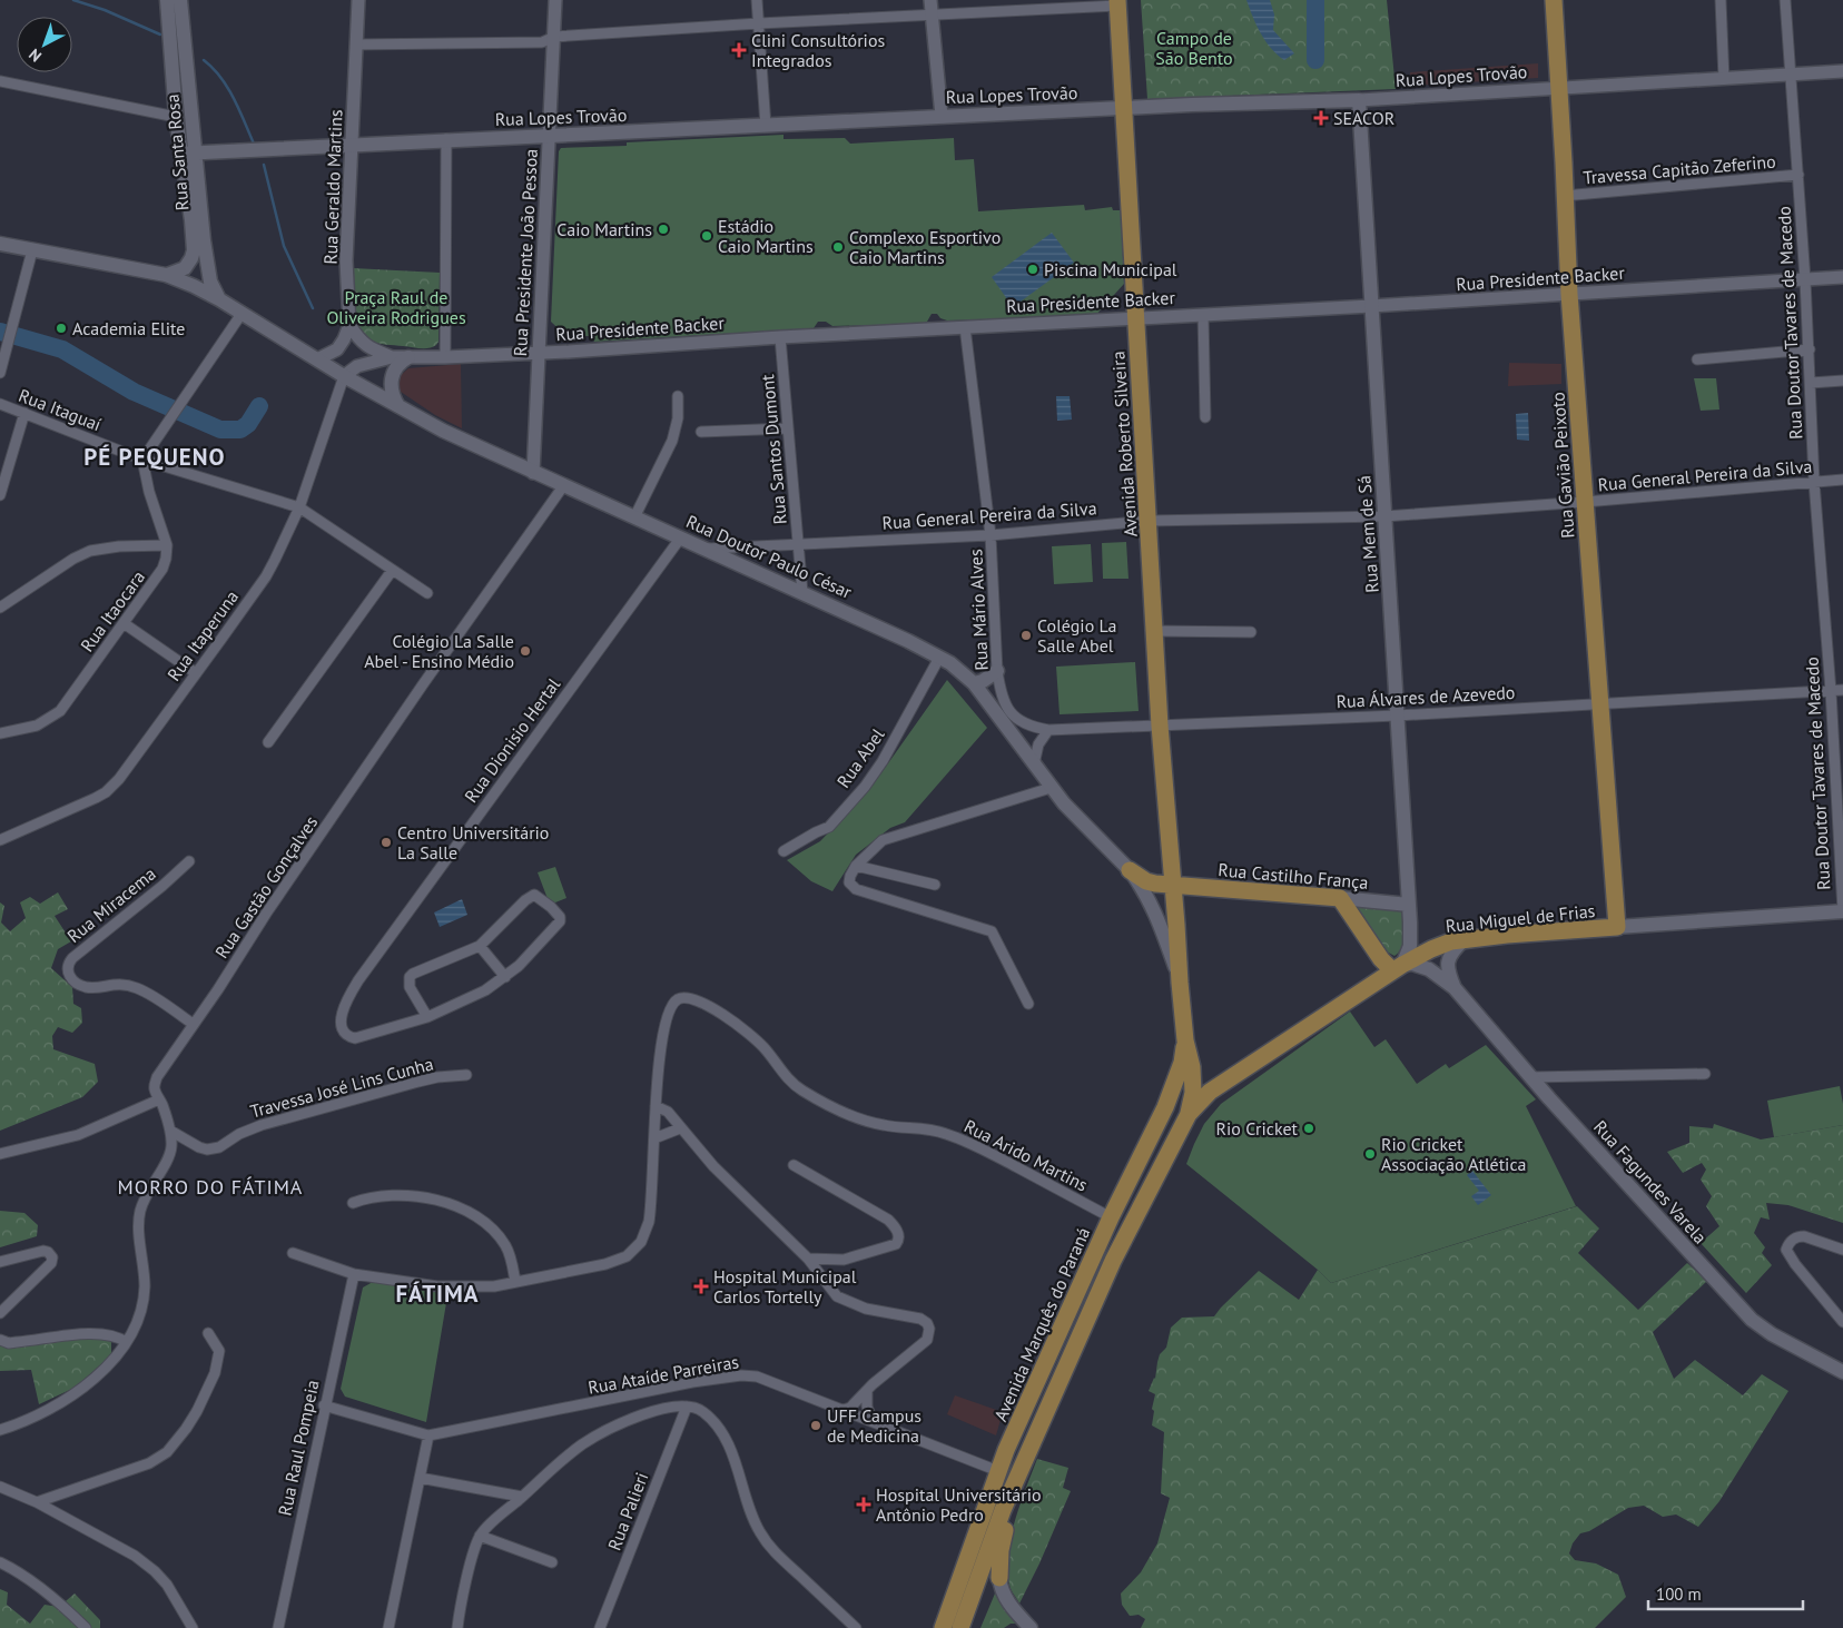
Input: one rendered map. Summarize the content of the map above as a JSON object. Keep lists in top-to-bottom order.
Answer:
{
  "streets": {
    "main road": [
      "Rua Lopes Trovão",
      "Rua Santa Rosa",
      "Avenida Roberto Silveira",
      "Rua Gavião Peixoto",
      "Rua Mem de Sá",
      "Rua Doutor Paulo César",
      "Rua Castilho França",
      "Rua Miguel de Frias",
      "Rua Fagundes Varela",
      "Avenida Marquês do Paraná"
    ],
    "street": [
      "Travessa Capitão Zeferino",
      "Rua Geraldo Martins",
      "Rua Presidente João Pessoa",
      "Rua Presidente Backer",
      "Rua Doutor Tavares de Macedo",
      "Rua Itaguaí",
      "Rua Santos Dumont",
      "Rua General Pereira da Silva",
      "Rua Mário Alves",
      "Rua Itaocara",
      "Rua Itaperuna",
      "Rua Álvares de Azevedo",
      "Rua Dionisio Hertal",
      "Rua Abel",
      "Rua Gastão Gonçalves",
      "Rua Miracema",
      "Travessa José Lins Cunha",
      "Rua Arido Martins",
      "Rua Ataíde Parreiras",
      "Rua Raul Pompeia",
      "Rua Palieri"
    ]
  },
  "crossings": [
    ["Rua Lopes Trovão", "Rua Santa Rosa"],
    ["Rua Lopes Trovão", "Rua Geraldo Martins"],
    ["Rua Lopes Trovão", "Rua Presidente João Pessoa"],
    ["Rua Lopes Trovão", "Rua Doutor Tavares de Macedo"],
    ["Rua Lopes Trovão", "Avenida Roberto Silveira"],
    ["Rua Lopes Trovão", "Rua Gavião Peixoto"],
    ["Rua Lopes Trovão", "Rua Mem de Sá"],
    ["Rua Santa Rosa", "Rua Doutor Paulo César"],
    ["Travessa Capitão Zeferino", "Rua Doutor Tavares de Macedo"],
    ["Travessa Capitão Zeferino", "Rua Gavião Peixoto"],
    ["Rua Presidente João Pessoa", "Rua Presidente Backer"],
    ["Rua Presidente João Pessoa", "Rua Doutor Paulo César"],
    ["Rua Presidente Backer", "Rua Doutor Tavares de Macedo"],
    ["Rua Presidente Backer", "Avenida Roberto Silveira"],
    ["Rua Presidente Backer", "Rua Santos Dumont"],
    ["Rua Presidente Backer", "Rua Gavião Peixoto"],
    ["Rua Presidente Backer", "Rua Mem de Sá"],
    ["Rua Presidente Backer", "Rua Doutor Paulo César"],
    ["Rua Presidente Backer", "Rua Mário Alves"],
    ["Rua Presidente Backer", "Rua Itaperuna"],
    ["Rua Doutor Tavares de Macedo", "Rua General Pereira da Silva"],
    ["Rua Doutor Tavares de Macedo", "Rua Álvares de Azevedo"],
    ["Rua Doutor Tavares de Macedo", "Rua Miguel de Frias"],
    ["Rua Itaguaí", "Rua Itaperuna"],
    ["Avenida Roberto Silveira", "Rua General Pereira da Silva"],
    ["Avenida Roberto Silveira", "Rua Doutor Paulo César"],
    ["Avenida Roberto Silveira", "Rua Álvares de Azevedo"],
    ["Avenida Roberto Silveira", "Rua Castilho França"],
    ["Rua Santos Dumont", "Rua General Pereira da Silva"],
    ["Rua Santos Dumont", "Rua Doutor Paulo César"],
    ["Rua Gavião Peixoto", "Rua General Pereira da Silva"],
    ["Rua Gavião Peixoto", "Rua Álvares de Azevedo"],
    ["Rua Gavião Peixoto", "Rua Miguel de Frias"],
    ["Rua General Pereira da Silva", "Rua Mem de Sá"],
    ["Rua General Pereira da Silva", "Rua Doutor Paulo César"],
    ["Rua General Pereira da Silva", "Rua Mário Alves"],
    ["Rua Mem de Sá", "Rua Álvares de Azevedo"],
    ["Rua Mem de Sá", "Rua Castilho França"],
    ["Rua Mem de Sá", "Rua Miguel de Frias"],
    ["Rua Mem de Sá", "Rua Fagundes Varela"],
    ["Rua Doutor Paulo César", "Rua Itaperuna"],
    ["Rua Doutor Paulo César", "Rua Dionisio Hertal"],
    ["Rua Doutor Paulo César", "Rua Abel"],
    ["Rua Doutor Paulo César", "Rua Castilho França"],
    ["Rua Doutor Paulo César", "Rua Gastão Gonçalves"],
    ["Rua Doutor Paulo César", "Avenida Marquês do Paraná"],
    ["Rua Mário Alves", "Rua Álvares de Azevedo"],
    ["Rua Gastão Gonçalves", "Rua Miracema"],
    ["Rua Gastão Gonçalves", "Travessa José Lins Cunha"],
    ["Rua Miguel de Frias", "Rua Fagundes Varela"],
    ["Rua Arido Martins", "Avenida Marquês do Paraná"],
    ["Avenida Marquês do Paraná", "Rua Ataíde Parreiras"],
    ["Rua Ataíde Parreiras", "Rua Raul Pompeia"]
  ],
  "districts": ["PÉ PEQUENO", "MORRO DO FÁTIMA", "FÁTIMA"],
  "parks": ["Campo de São Bento", "Praça Raul de Oliveira Rodrigues"],
  "places": {
    "health": [
      "Clini Consultórios Integrados",
      "SEACOR",
      "Hospital Municipal Carlos Tortelly",
      "Hospital Universitário Antônio Pedro"
    ],
    "other": [
      "Caio Martins",
      "Estádio Caio Martins",
      "Complexo Esportivo Caio Martins",
      "Piscina Municipal",
      "Academia Elite",
      "Colégio La Salle Abel",
      "Colégio La Salle Abel - Ensino Médio",
      "Centro Universitário La Salle",
      "Rio Cricket",
      "Rio Cricket Associação Atlética",
      "UFF Campus de Medicina"
    ]
  },
  "scale_bar": "100 m",
  "north": "bottom left"
}
